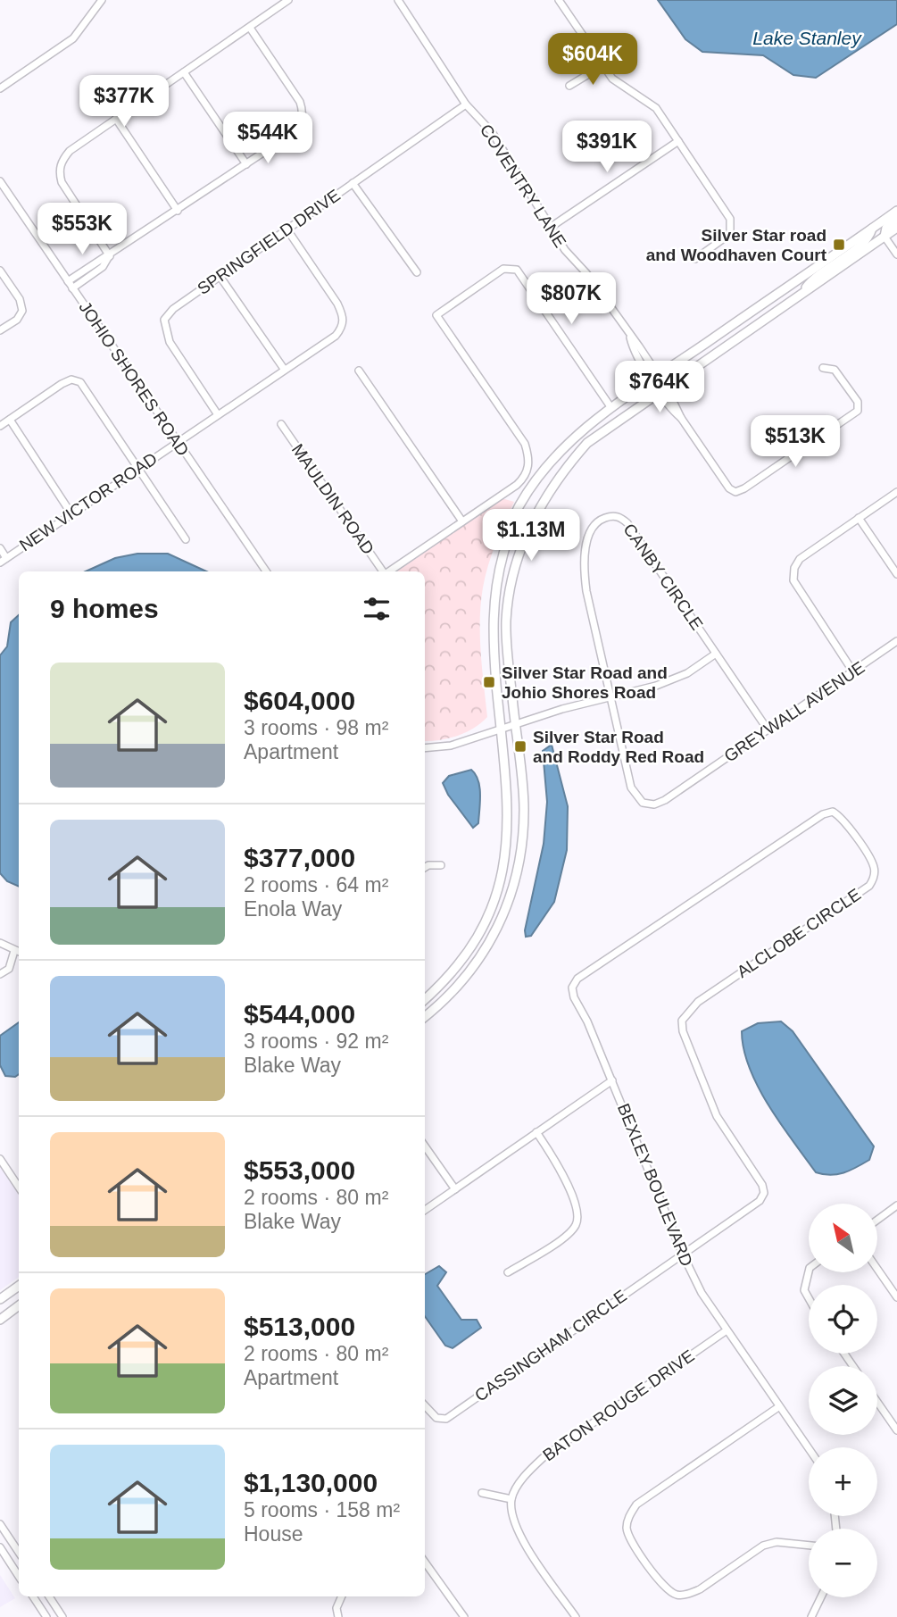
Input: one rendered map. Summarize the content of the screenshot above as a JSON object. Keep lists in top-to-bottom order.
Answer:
{
  "streets": {
    "street": [
      "COVENTRY LANE",
      "SPRINGFIELD DRIVE",
      "JOHIO SHORES ROAD",
      "MAULDIN ROAD",
      "NEW VICTOR ROAD",
      "CANBY CIRCLE",
      "GREYWALL AVENUE",
      "ALCLOBE CIRCLE",
      "BEXLEY BOULEVARD",
      "CASSINGHAM CIRCLE",
      "BATON ROUGE DRIVE"
    ]
  },
  "crossings": [
    ["COVENTRY LANE", "SPRINGFIELD DRIVE"],
    ["SPRINGFIELD DRIVE", "NEW VICTOR ROAD"],
    ["JOHIO SHORES ROAD", "NEW VICTOR ROAD"],
    ["CANBY CIRCLE", "GREYWALL AVENUE"],
    ["ALCLOBE CIRCLE", "BEXLEY BOULEVARD"],
    ["ALCLOBE CIRCLE", "CASSINGHAM CIRCLE"],
    ["BEXLEY BOULEVARD", "CASSINGHAM CIRCLE"],
    ["BEXLEY BOULEVARD", "BATON ROUGE DRIVE"]
  ],
  "water": ["Lake Stanley"],
  "places": {
    "transit": ["Silver Star road and Woodhaven Court", "Silver Star Road and Johio Shores Road", "Silver Star Road and Roddy Red Road"]
  },
  "north": "top left",
  "page": {
    "price": [
      "$604K",
      "$377K",
      "$544K",
      "$391K",
      "$553K",
      "$807K",
      "$764K",
      "$513K",
      "$1.13M"
    ],
    "heading": "9 homes",
    "list": [
      {
        "name": "$604,000",
        "note": "3 rooms · 98 m² · Apartment"
      },
      {
        "name": "$377,000",
        "note": "2 rooms · 64 m² · Enola Way"
      },
      {
        "name": "$544,000",
        "note": "3 rooms · 92 m² · Blake Way"
      },
      {
        "name": "$553,000",
        "note": "2 rooms · 80 m² · Blake Way"
      },
      {
        "name": "$513,000",
        "note": "2 rooms · 80 m² · Apartment"
      },
      {
        "name": "$1,130,000",
        "note": "5 rooms · 158 m² · House"
      }
    ],
    "map_buttons": ["+", "−"]
  }
}
